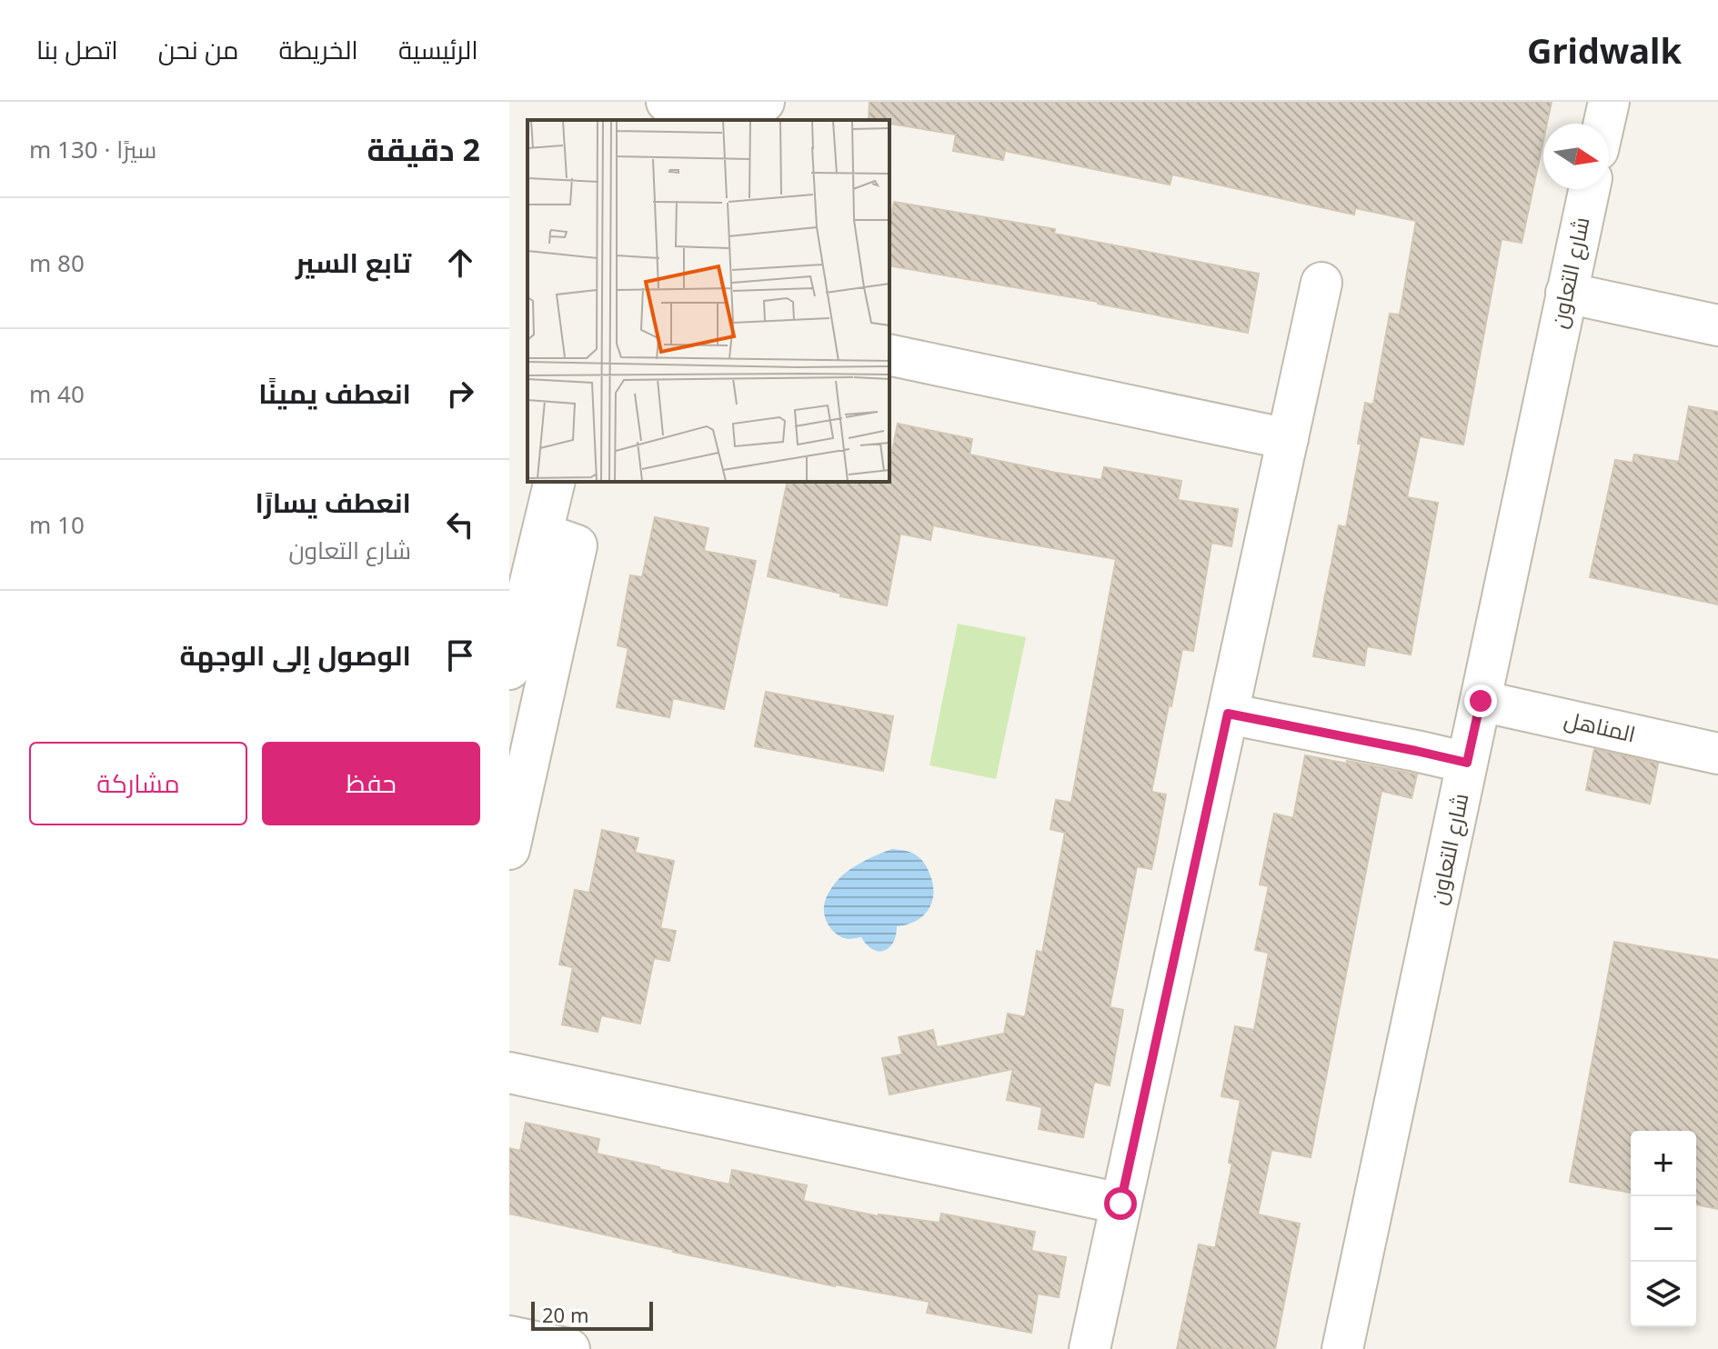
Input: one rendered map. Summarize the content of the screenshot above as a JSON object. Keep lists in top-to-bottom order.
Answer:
{
  "streets": {
    "street": ["شارع التعاون", "المناهل"]
  },
  "crossings": [
    ["شارع التعاون", "المناهل"]
  ],
  "scale_bar": "20 m",
  "north": "right",
  "page": {
    "header": "Gridwalk",
    "nav": [
      "الرئيسية",
      "الخريطة",
      "من نحن",
      "اتصل بنا"
    ],
    "heading": ["2 دقيقة", "سيرًا · 130 m"],
    "list": [
      ["تابع السير", "80 m"],
      ["انعطف يمينًا", "40 m"],
      ["انعطف يسارًا", "شارع التعاون", "10 m"],
      "الوصول إلى الوجهة"
    ],
    "buttons": ["حفظ", "مشاركة"],
    "map_buttons": ["+", "−"],
    "scale": "20 m"
  }
}
